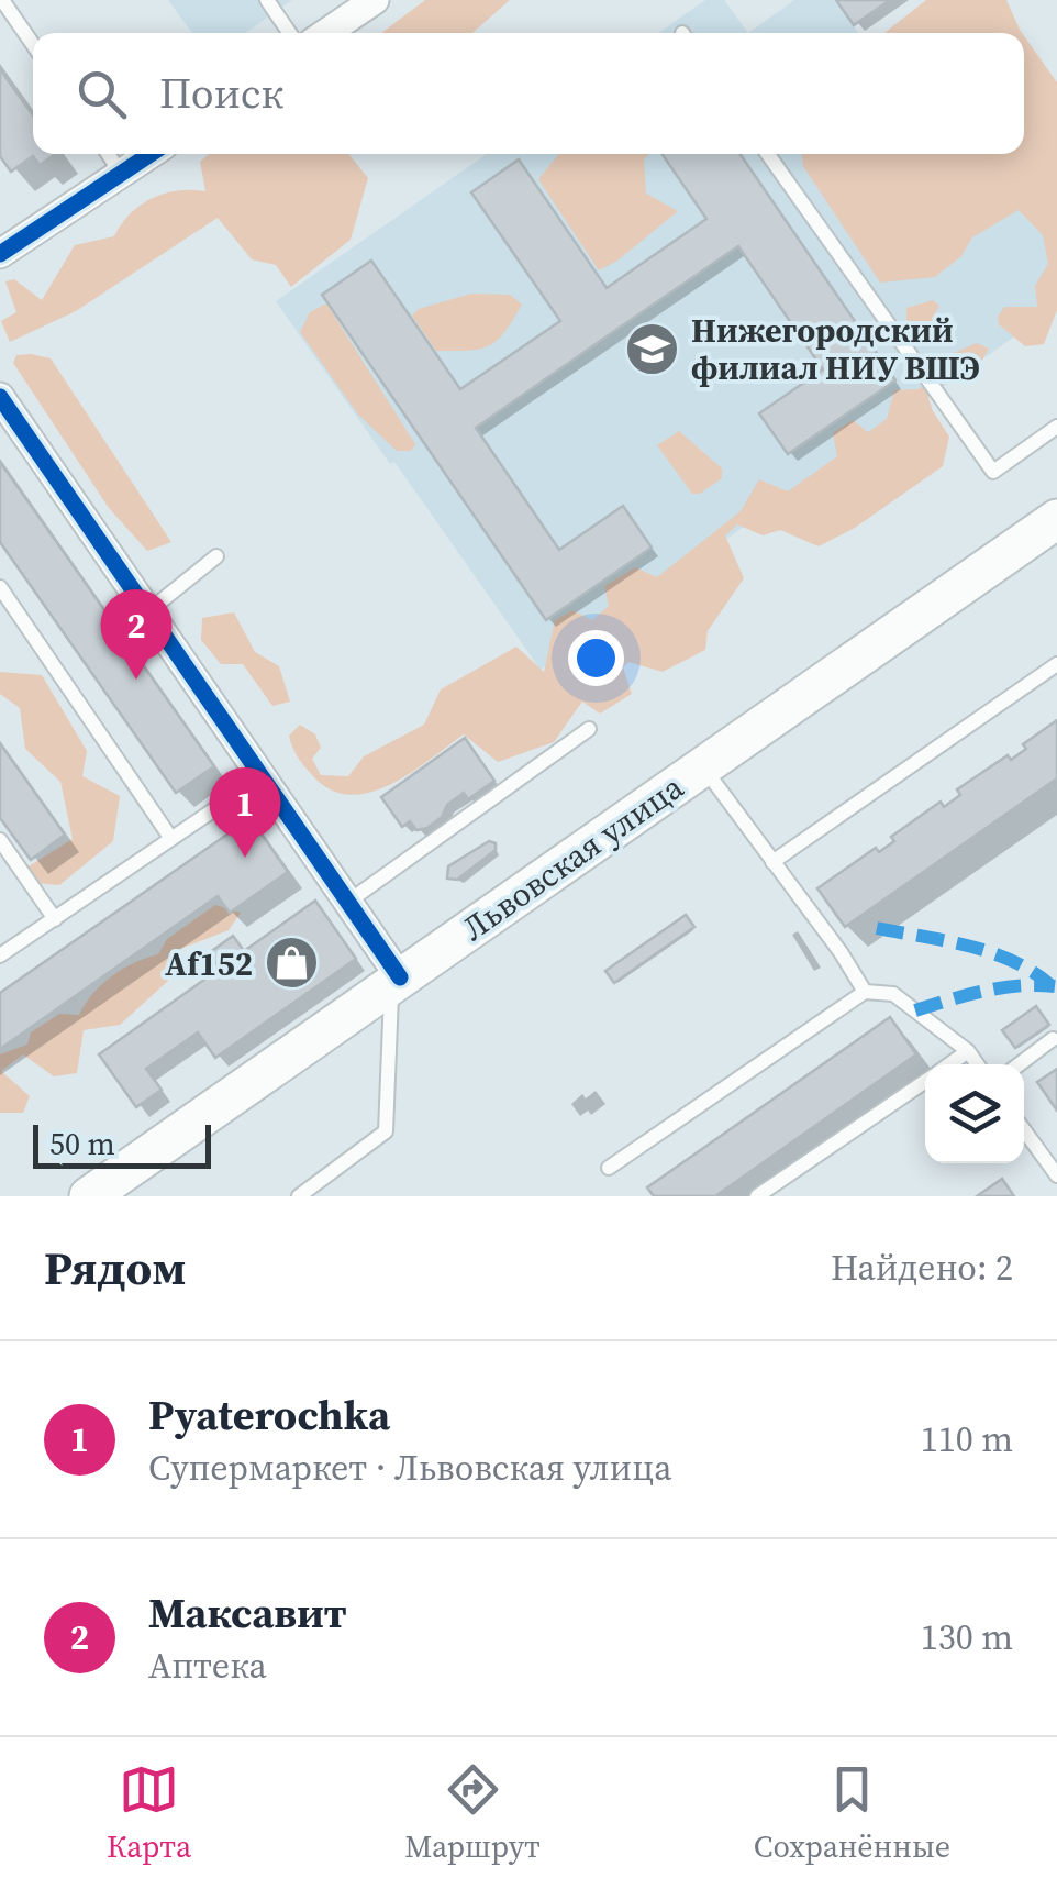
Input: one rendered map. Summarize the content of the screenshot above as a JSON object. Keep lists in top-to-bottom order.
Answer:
{
  "streets": {
    "main road": ["Львовская улица"]
  },
  "places": {
    "school or university": ["Нижегородский филиал НИУ ВШЭ"],
    "shop": ["Af152"]
  },
  "scale_bar": "50 m",
  "page": {
    "search": "Поиск",
    "pins": ["2", "1"],
    "scale": "50 m",
    "heading": ["Рядом", "Найдено: 2"],
    "list": [
      {
        "mark": "1",
        "name": "Pyaterochka",
        "note": "Супермаркет · Львовская улица",
        "value": "110 m"
      },
      {
        "mark": "2",
        "name": "Максавит",
        "note": "Аптека",
        "value": "130 m"
      }
    ],
    "nav": ["Карта", "Маршрут", "Сохранённые"]
  }
}
